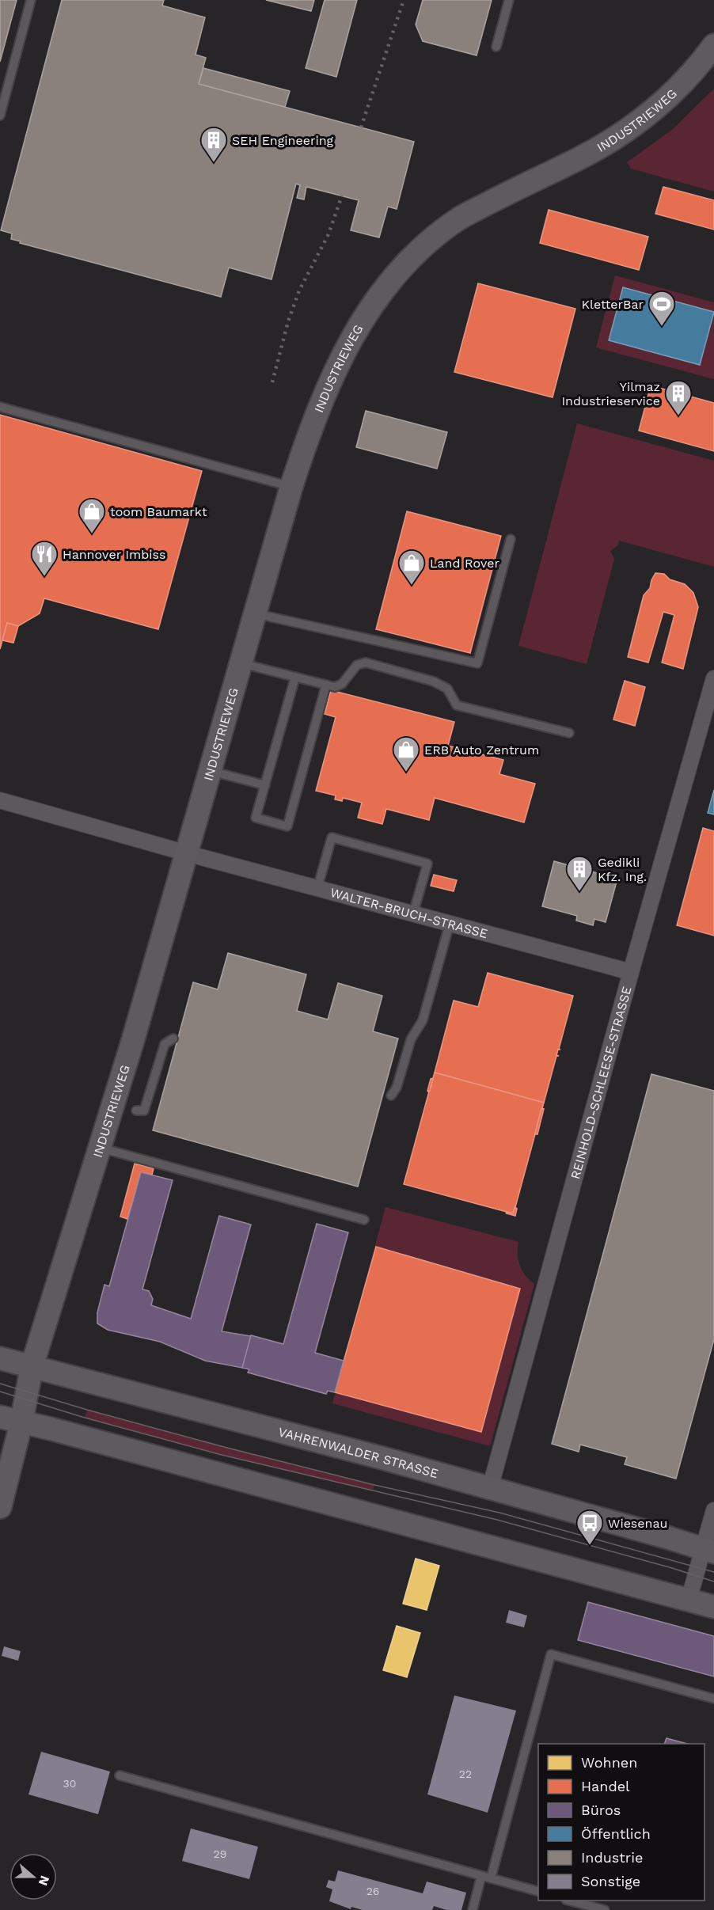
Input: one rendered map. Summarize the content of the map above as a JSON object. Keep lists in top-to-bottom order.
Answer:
{
  "streets": {
    "street": [
      "INDUSTRIEWEG",
      "WALTER-BRUCH-STRASSE",
      "REINHOLD-SCHLEESE-STRASSE",
      "VAHRENWALDER STRASSE"
    ]
  },
  "crossings": [
    ["INDUSTRIEWEG", "WALTER-BRUCH-STRASSE"],
    ["INDUSTRIEWEG", "VAHRENWALDER STRASSE"],
    ["WALTER-BRUCH-STRASSE", "REINHOLD-SCHLEESE-STRASSE"],
    ["REINHOLD-SCHLEESE-STRASSE", "VAHRENWALDER STRASSE"]
  ],
  "places": {
    "building": ["SEH Engineering", "Yilmaz Industrieservice", "Gedikli Kfz. Ing."],
    "sports": ["KletterBar"],
    "shop": ["toom Baumarkt", "Land Rover", "ERB Auto Zentrum"],
    "restaurant": ["Hannover Imbiss"],
    "bus stop": ["Wiesenau"]
  },
  "house_numbers": [
    "22",
    "30",
    "29",
    "26"
  ],
  "legend": [
    "Wohnen",
    "Handel",
    "Büros",
    "Öffentlich",
    "Industrie",
    "Sonstige"
  ],
  "north": "right"
}
